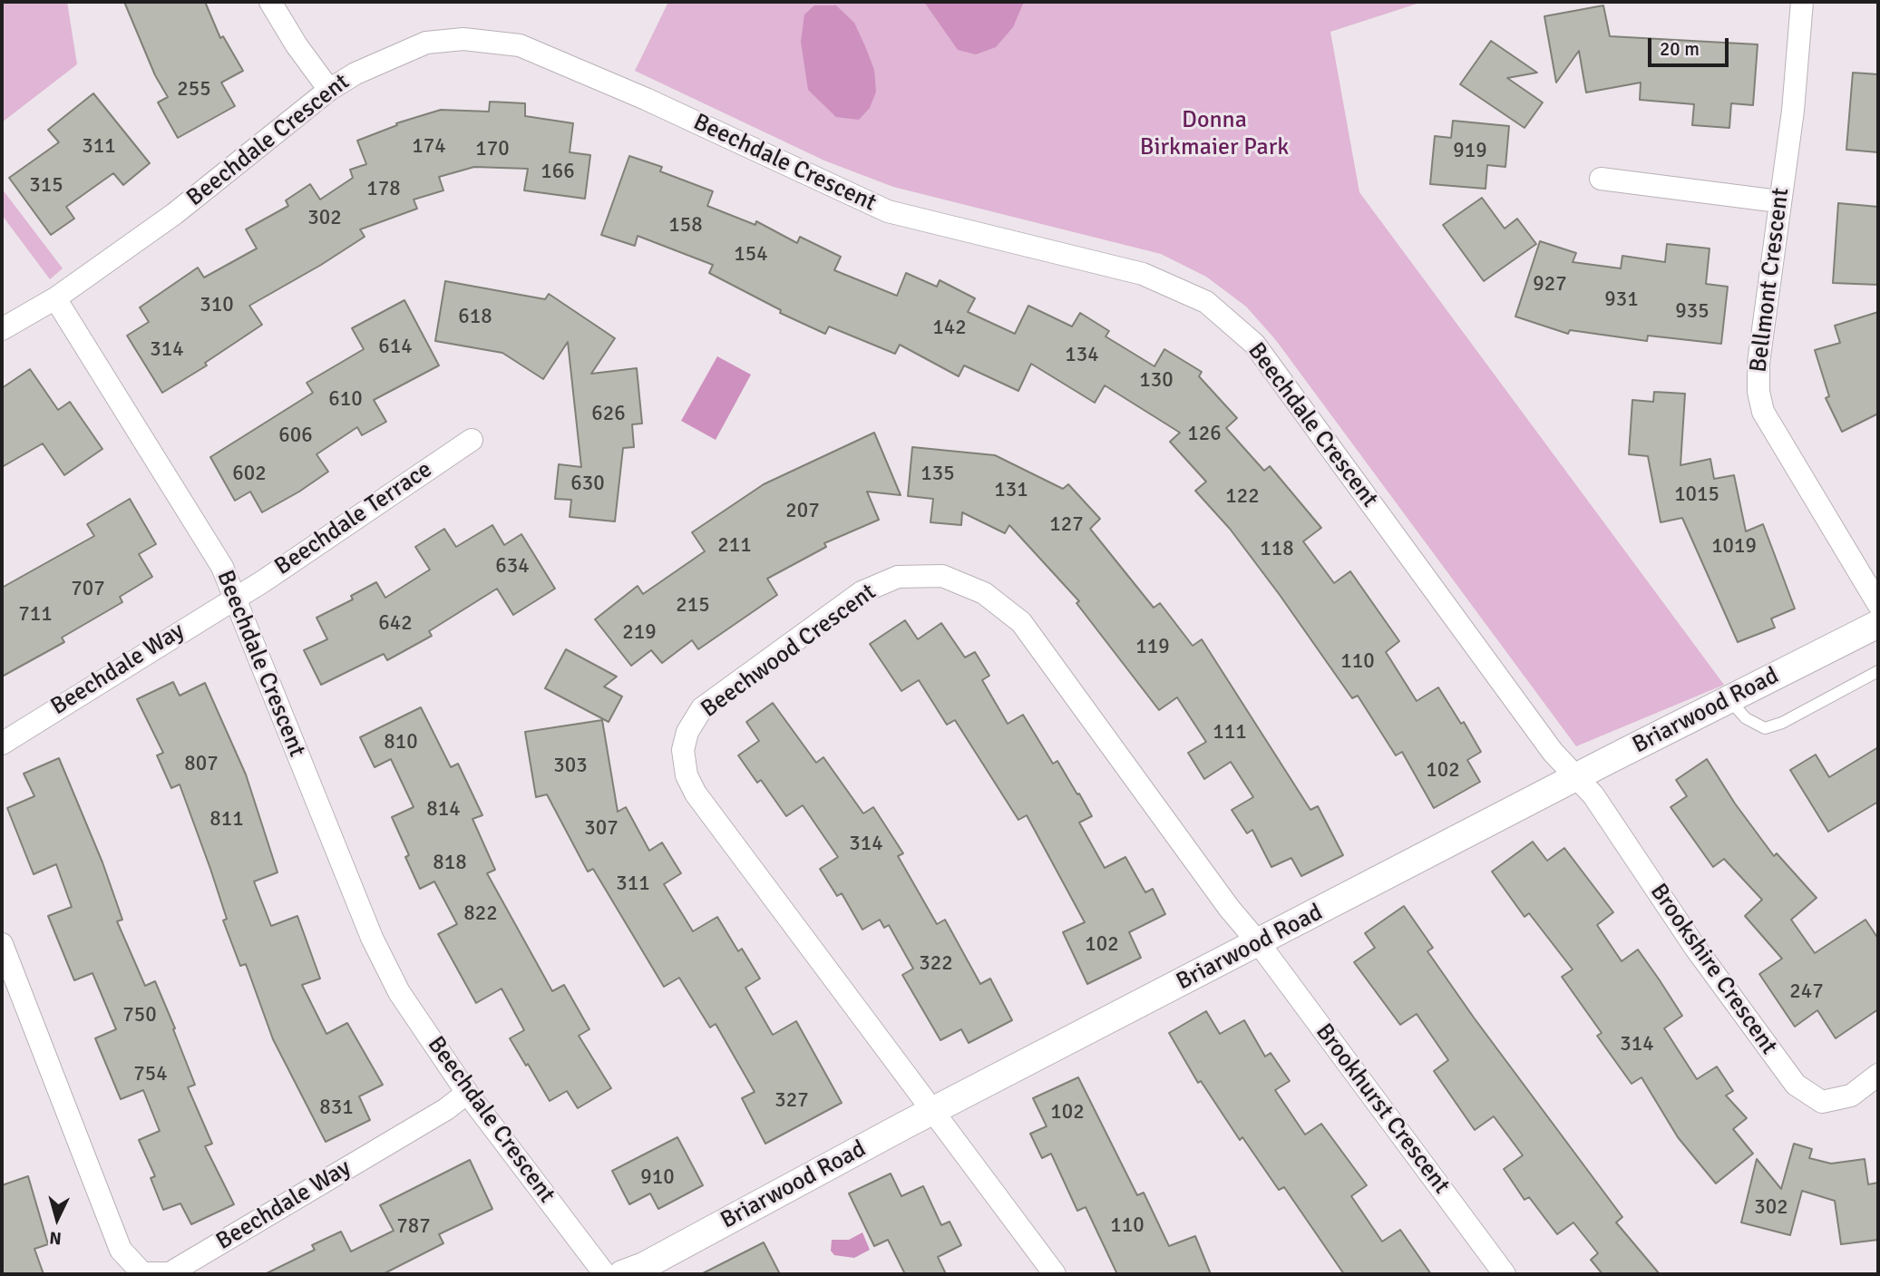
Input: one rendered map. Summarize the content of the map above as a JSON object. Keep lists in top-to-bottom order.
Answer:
{
  "streets": {
    "street": [
      "Beechdale Crescent",
      "Bellmont Crescent",
      "Beechdale Terrace",
      "Beechwood Crescent",
      "Beechdale Way",
      "Briarwood Road",
      "Brookshire Crescent",
      "Brookhurst Crescent"
    ]
  },
  "crossings": [
    ["Beechdale Crescent", "Beechdale Terrace"],
    ["Beechdale Crescent", "Beechdale Way"],
    ["Beechdale Crescent", "Briarwood Road"],
    ["Beechdale Crescent", "Brookshire Crescent"],
    ["Beechdale Terrace", "Beechdale Way"],
    ["Beechwood Crescent", "Briarwood Road"],
    ["Beechwood Crescent", "Brookhurst Crescent"],
    ["Briarwood Road", "Brookshire Crescent"],
    ["Briarwood Road", "Brookhurst Crescent"]
  ],
  "parks": ["Donna Birkmaier Park"],
  "house_numbers": [
    "255",
    "311",
    "174",
    "170",
    "919",
    "166",
    "315",
    "178",
    "302",
    "158",
    "154",
    "927",
    "931",
    "310",
    "935",
    "618",
    "142",
    "614",
    "314",
    "134",
    "130",
    "610",
    "626",
    "126",
    "606",
    "602",
    "135",
    "630",
    "131",
    "1015",
    "122",
    "207",
    "127",
    "211",
    "1019",
    "118",
    "634",
    "707",
    "215",
    "711",
    "642",
    "219",
    "119",
    "110",
    "111",
    "810",
    "807",
    "303",
    "102",
    "814",
    "811",
    "307",
    "314",
    "818",
    "311",
    "822",
    "102",
    "322",
    "247",
    "750",
    "314",
    "754",
    "327",
    "831",
    "102",
    "910",
    "302",
    "110",
    "787"
  ],
  "scale_bar": "20 m",
  "north": "bottom"
}
